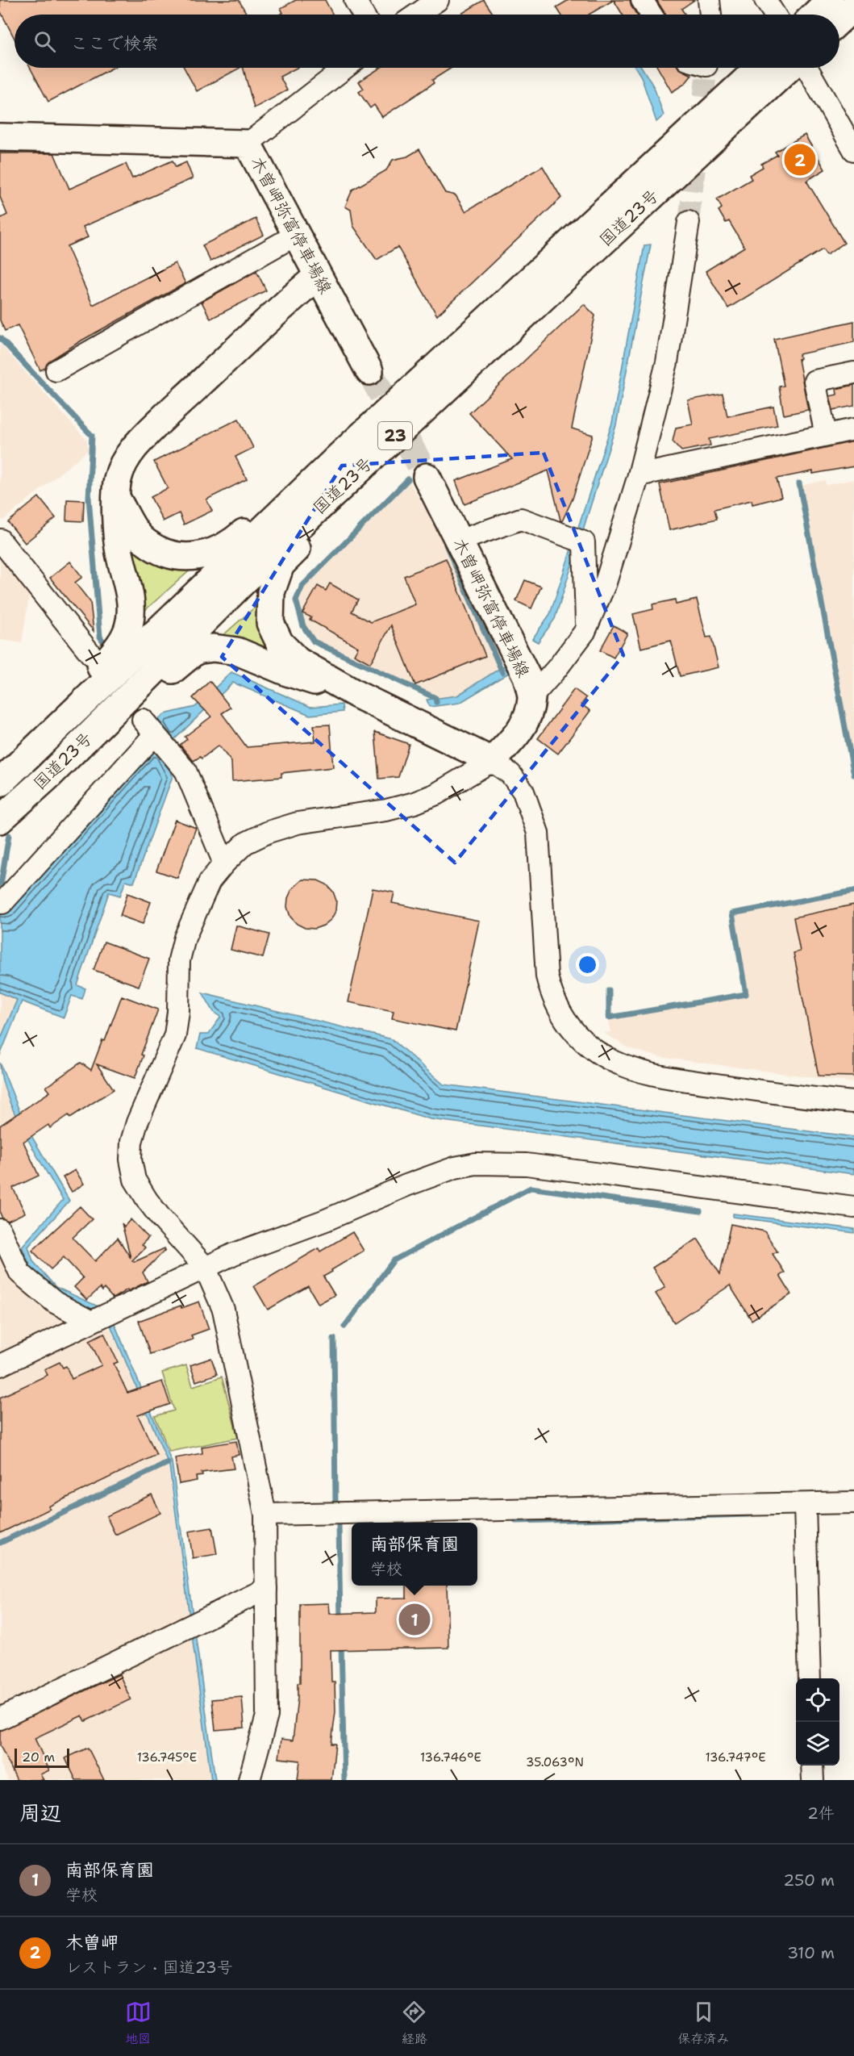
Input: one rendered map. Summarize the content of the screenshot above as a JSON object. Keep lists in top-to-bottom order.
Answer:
{
  "streets": {
    "main road": ["国道23号", "木曽岬弥富停車場線", "23"]
  },
  "crossings": [
    ["国道23号", "23"],
    ["木曽岬弥富停車場線", "23"]
  ],
  "scale_bar": "20 m",
  "page": {
    "search": "ここで検索",
    "pins": ["2", "1"],
    "popup": ["南部保育園", "学校"],
    "scale": "20 m",
    "heading": ["周辺", "2件"],
    "list": [
      {
        "mark": "1",
        "name": "南部保育園",
        "note": "学校",
        "value": "250 m"
      },
      {
        "mark": "2",
        "name": "木曽岬",
        "note": "レストラン · 国道23号",
        "value": "310 m"
      }
    ],
    "nav": ["地図", "経路", "保存済み"]
  },
  "coordinates": [
    "136.745°E",
    "136.746°E",
    "136.747°E",
    "35.063°N"
  ]
}
